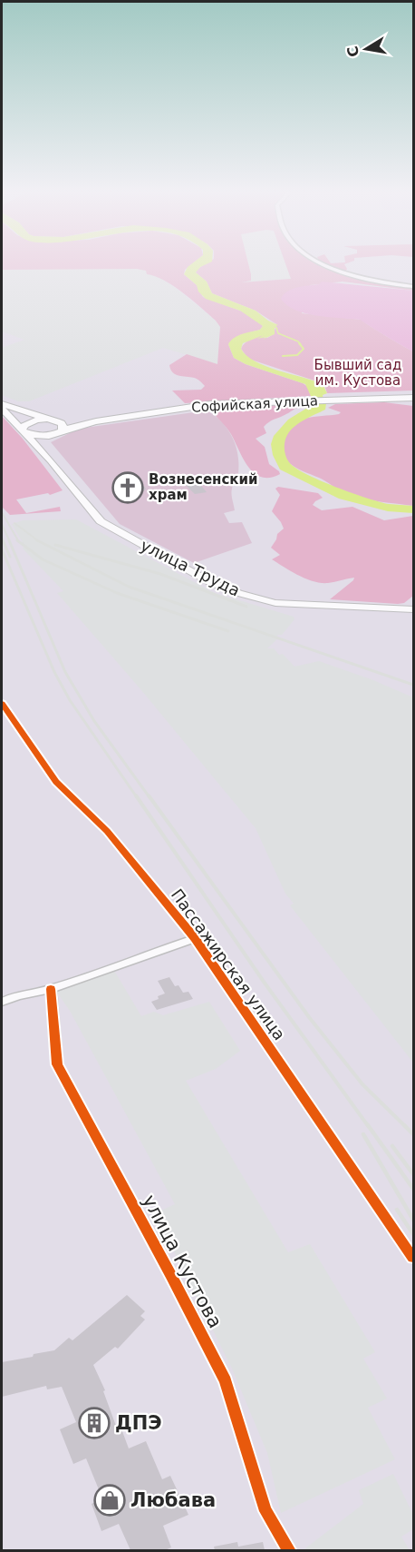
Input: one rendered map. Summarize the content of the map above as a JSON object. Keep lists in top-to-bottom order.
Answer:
{
  "streets": {
    "main road": ["Софийская улица", "улица Труда"],
    "street": ["Пассажирская улица", "улица Кустова"]
  },
  "parks": ["Бывший сад им. Кустова"],
  "places": {
    "church": ["Вознесенский храм"],
    "building": ["ДПЭ"],
    "shop": ["Любава"]
  },
  "north": "left"
}
